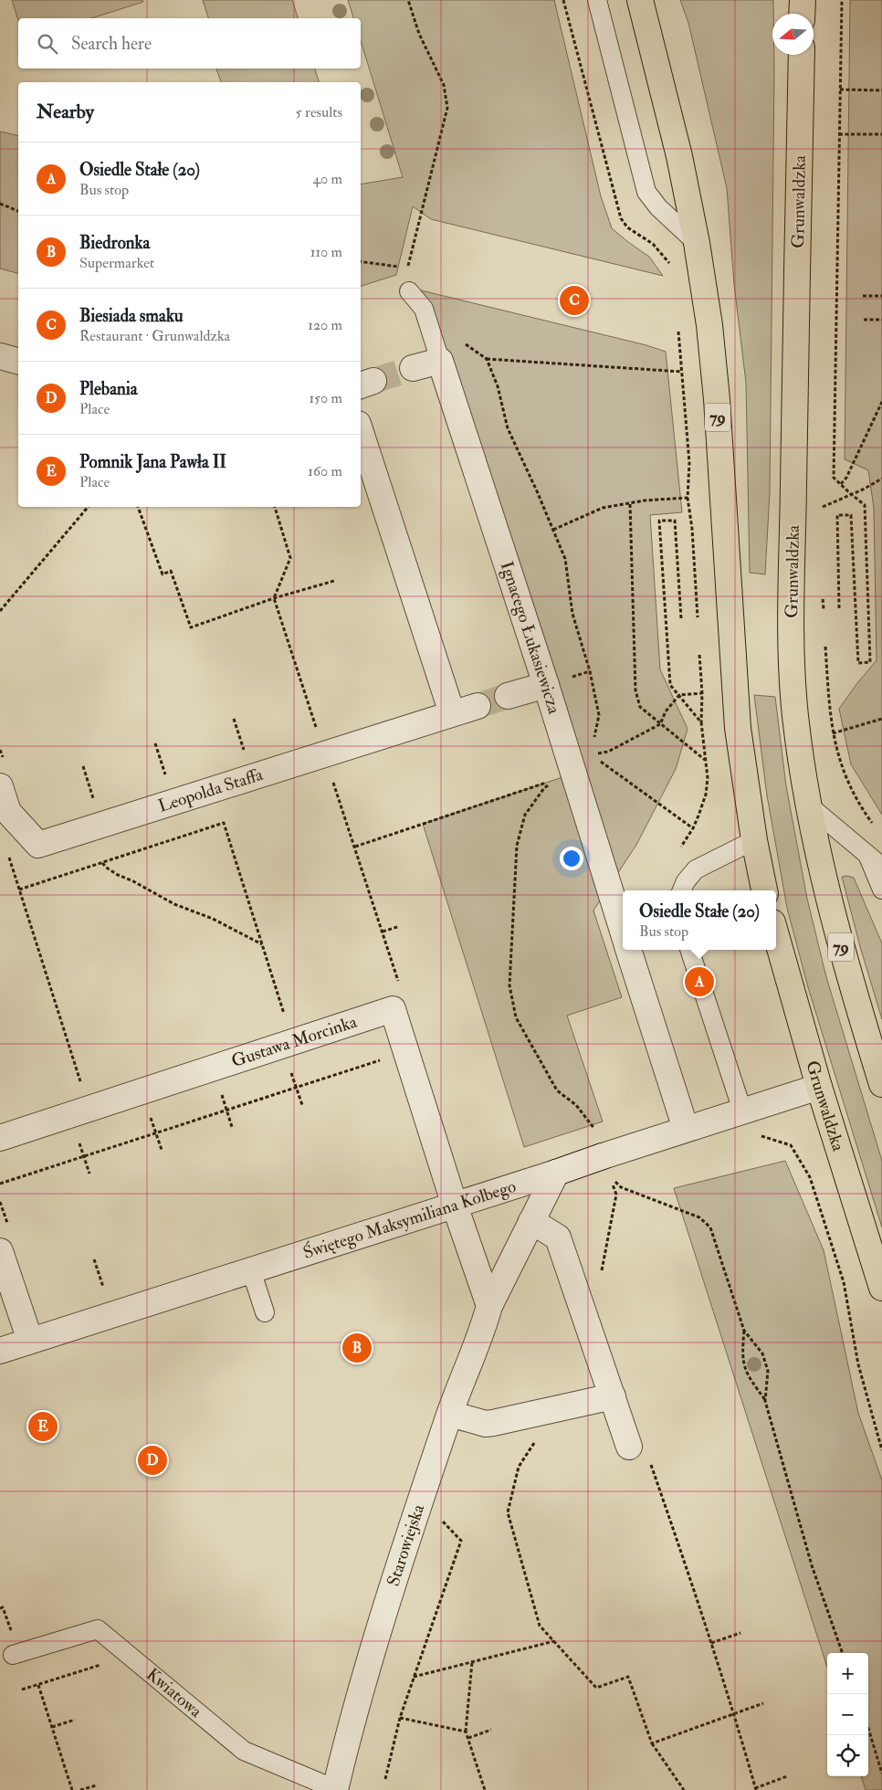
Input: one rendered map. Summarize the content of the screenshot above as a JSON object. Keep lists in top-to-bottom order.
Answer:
{
  "streets": {
    "main road": ["Grunwaldzka", "79"],
    "street": [
      "Ignacego Łukasiewicza",
      "Leopolda Staffa",
      "Gustawa Morcinka",
      "Świętego Maksymiliana Kolbego",
      "Starowiejska"
    ],
    "lane": ["Kwiatowa"]
  },
  "crossings": [
    ["Grunwaldzka", "Świętego Maksymiliana Kolbego"],
    ["Gustawa Morcinka", "Świętego Maksymiliana Kolbego"],
    ["Świętego Maksymiliana Kolbego", "Starowiejska"],
    ["Starowiejska", "Kwiatowa"]
  ],
  "north": "left",
  "page": {
    "search": "Search here",
    "heading": ["Nearby", "5 results"],
    "list": [
      {
        "mark": "A",
        "name": "Osiedle Stałe (20)",
        "note": "Bus stop",
        "value": "40 m"
      },
      {
        "mark": "B",
        "name": "Biedronka",
        "note": "Supermarket",
        "value": "110 m"
      },
      {
        "mark": "C",
        "name": "Biesiada smaku",
        "note": "Restaurant · Grunwaldzka",
        "value": "120 m"
      },
      {
        "mark": "D",
        "name": "Plebania",
        "note": "Place",
        "value": "150 m"
      },
      {
        "mark": "E",
        "name": "Pomnik Jana Pawła II",
        "note": "Place",
        "value": "160 m"
      }
    ],
    "pins": [
      "C",
      "A",
      "B",
      "E",
      "D"
    ],
    "popup": ["Osiedle Stałe (20)", "Bus stop"],
    "map_buttons": ["+", "−"]
  }
}
